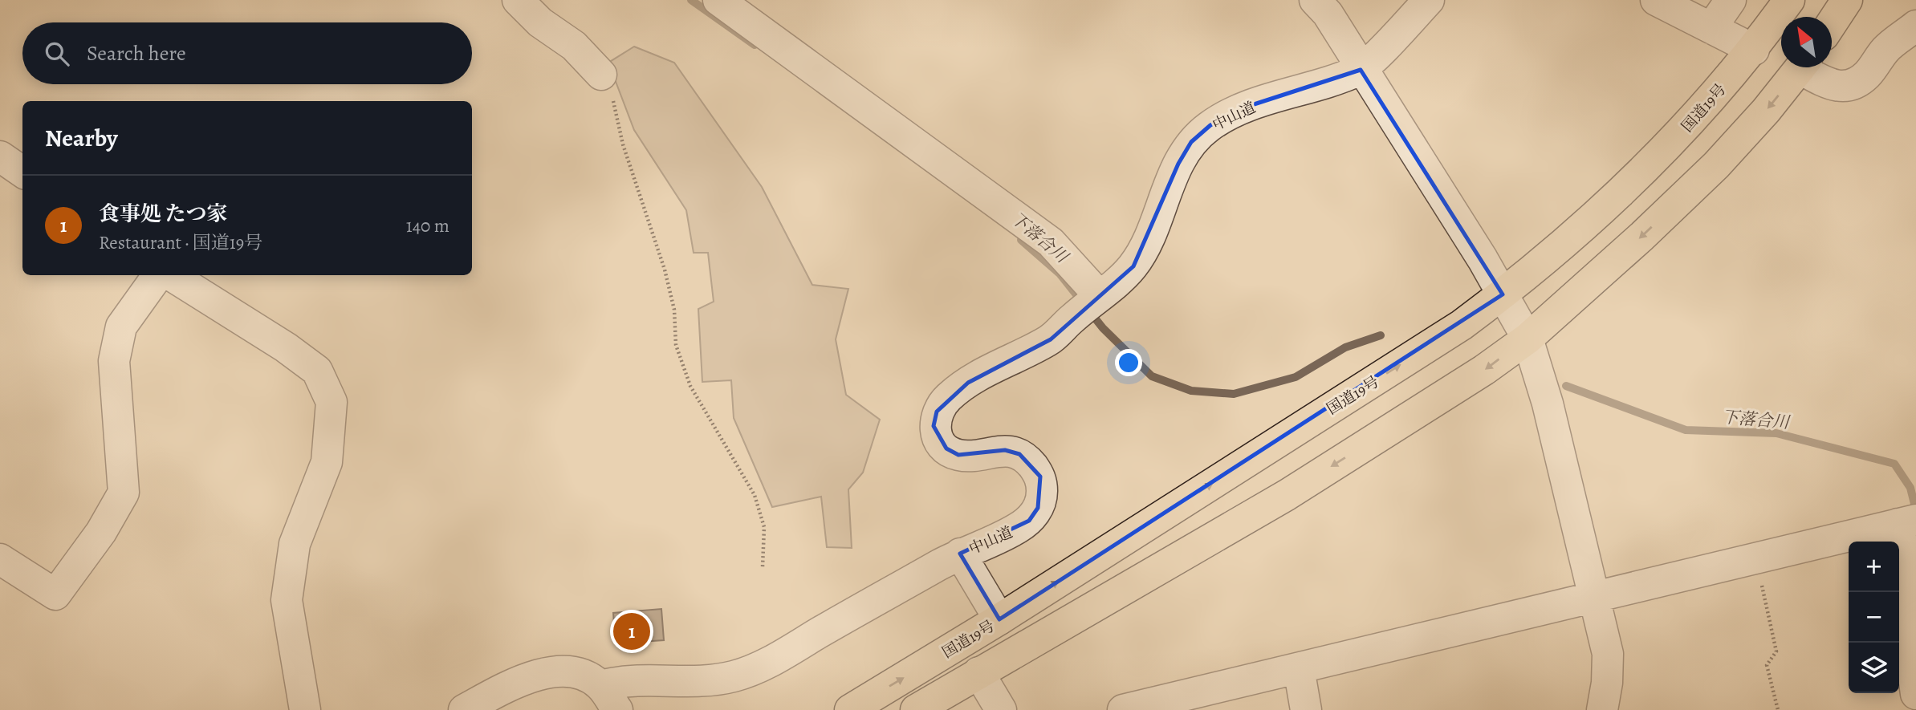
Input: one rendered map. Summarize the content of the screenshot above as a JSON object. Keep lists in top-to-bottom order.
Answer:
{
  "streets": {
    "highway": ["国道19号"],
    "street": ["中山道"]
  },
  "water": ["下落合川"],
  "north": "top left",
  "page": {
    "search": "Search here",
    "heading": "Nearby",
    "list": [
      {
        "mark": "1",
        "name": "食事処 たつ家",
        "note": "Restaurant · 国道19号",
        "value": "140 m"
      }
    ],
    "map_buttons": ["+", "−"],
    "pins": "1"
  }
}
